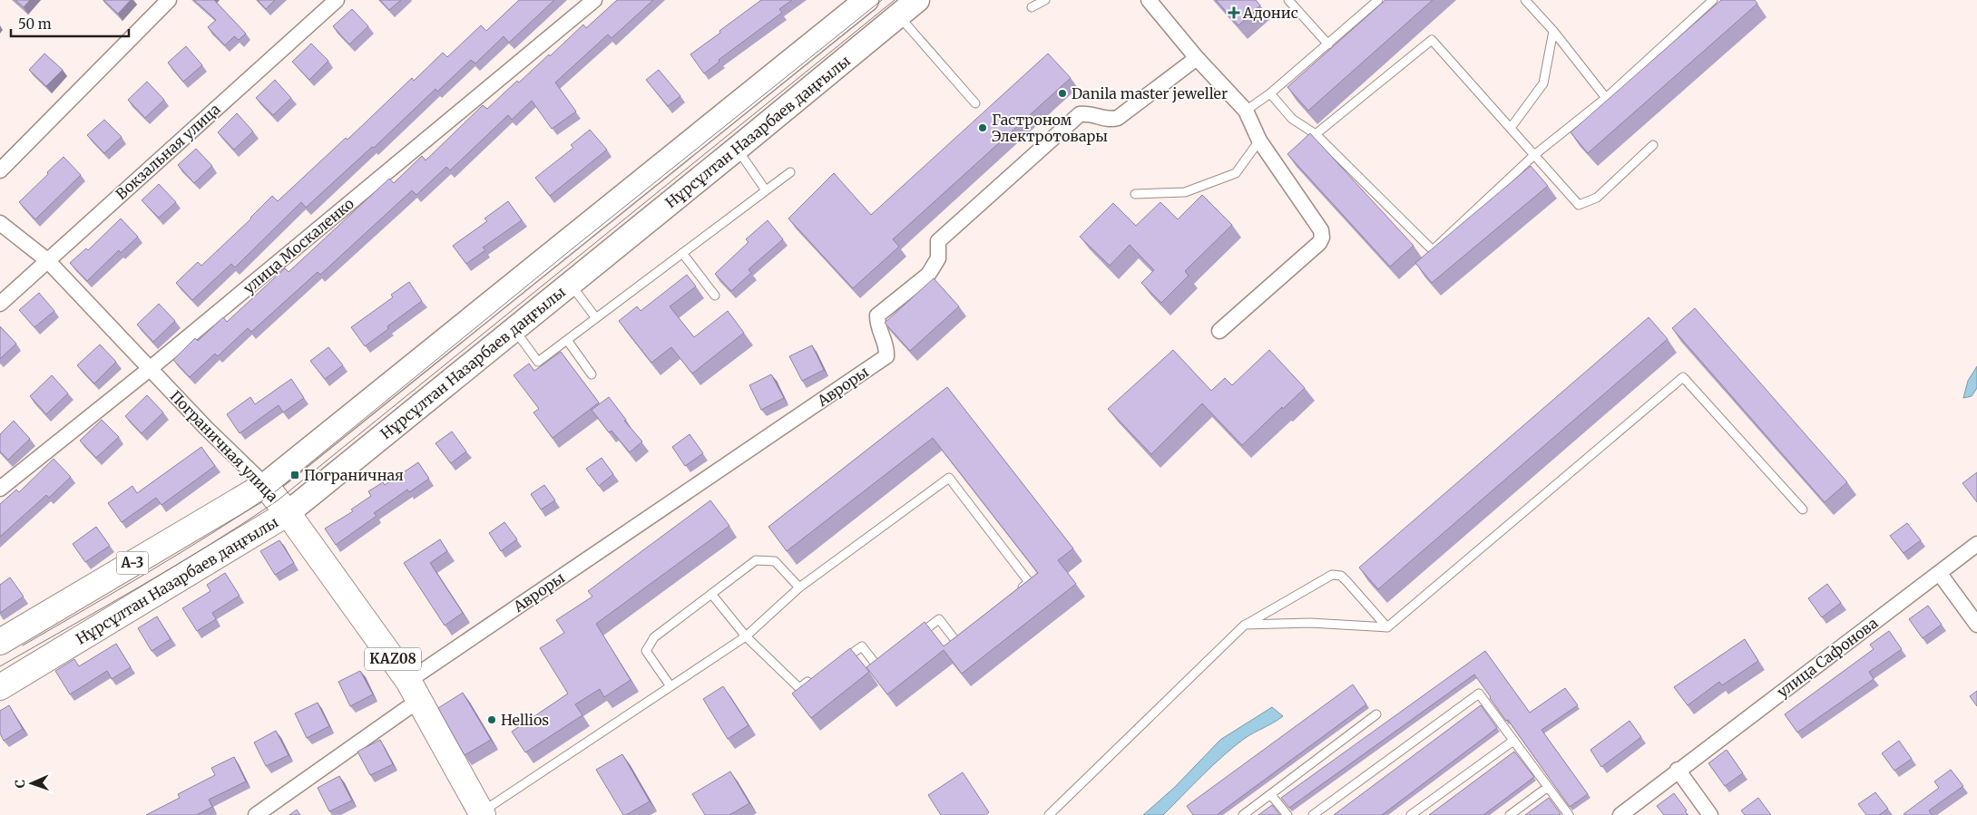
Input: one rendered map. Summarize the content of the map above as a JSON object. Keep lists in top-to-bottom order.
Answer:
{
  "streets": {
    "highway": [
      "Нұрсұлтан Назарбаев даңғылы",
      "Пограничная улица",
      "А-3",
      "KAZ08"
    ],
    "street": [
      "Вокзальная улица",
      "улица Москаленко",
      "Авроры",
      "улица Сафонова"
    ]
  },
  "crossings": [
    ["Нұрсұлтан Назарбаев даңғылы", "Пограничная улица"],
    ["Вокзальная улица", "Пограничная улица"],
    ["улица Москаленко", "Пограничная улица"],
    ["Авроры", "Пограничная улица"],
    ["Пограничная улица", "А-3"]
  ],
  "places": {
    "health": ["Адонис"],
    "other": ["Danila master jeweller", "Гастроном Электротовары", "Hellios"],
    "transit": ["Пограничная"]
  },
  "scale_bar": "50 m",
  "north": "left"
}
